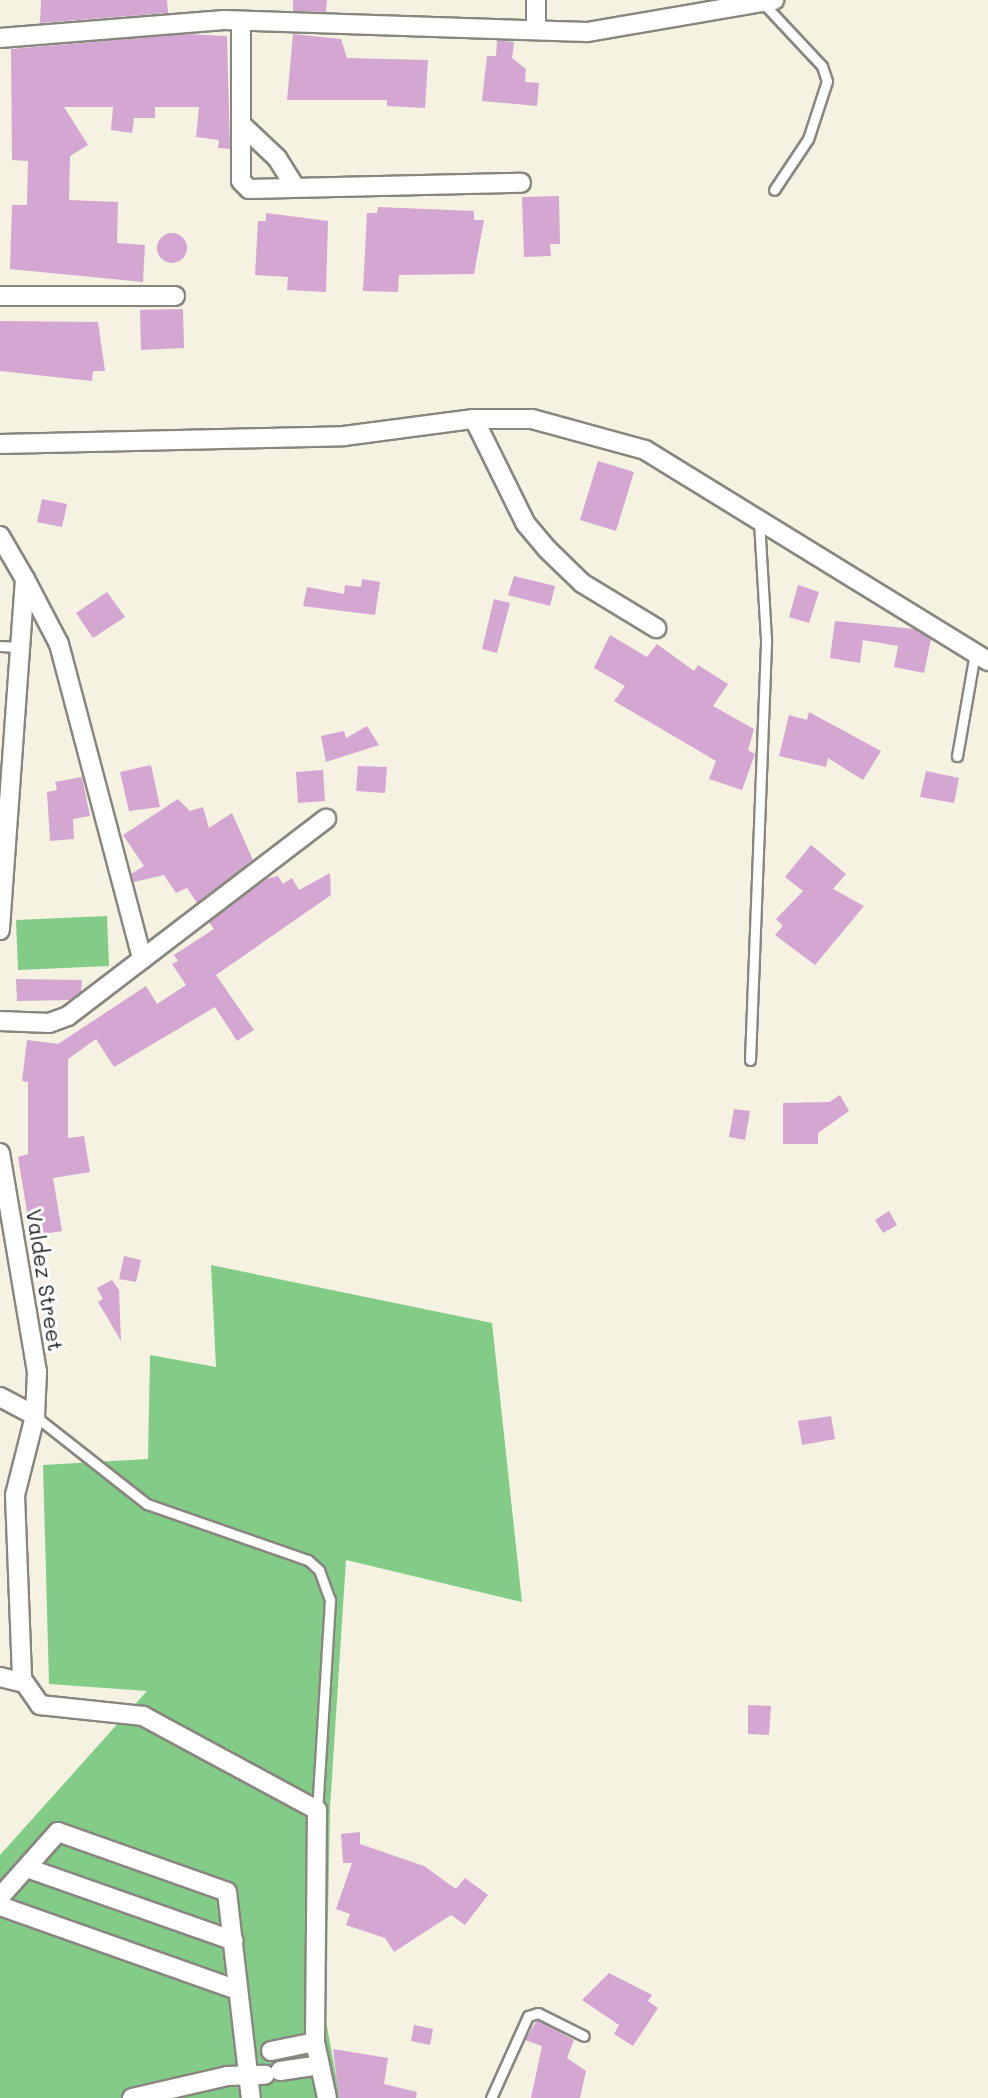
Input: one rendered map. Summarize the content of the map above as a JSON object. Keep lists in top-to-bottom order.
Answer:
{
  "streets": {
    "street": ["Valdez Street"]
  }
}
